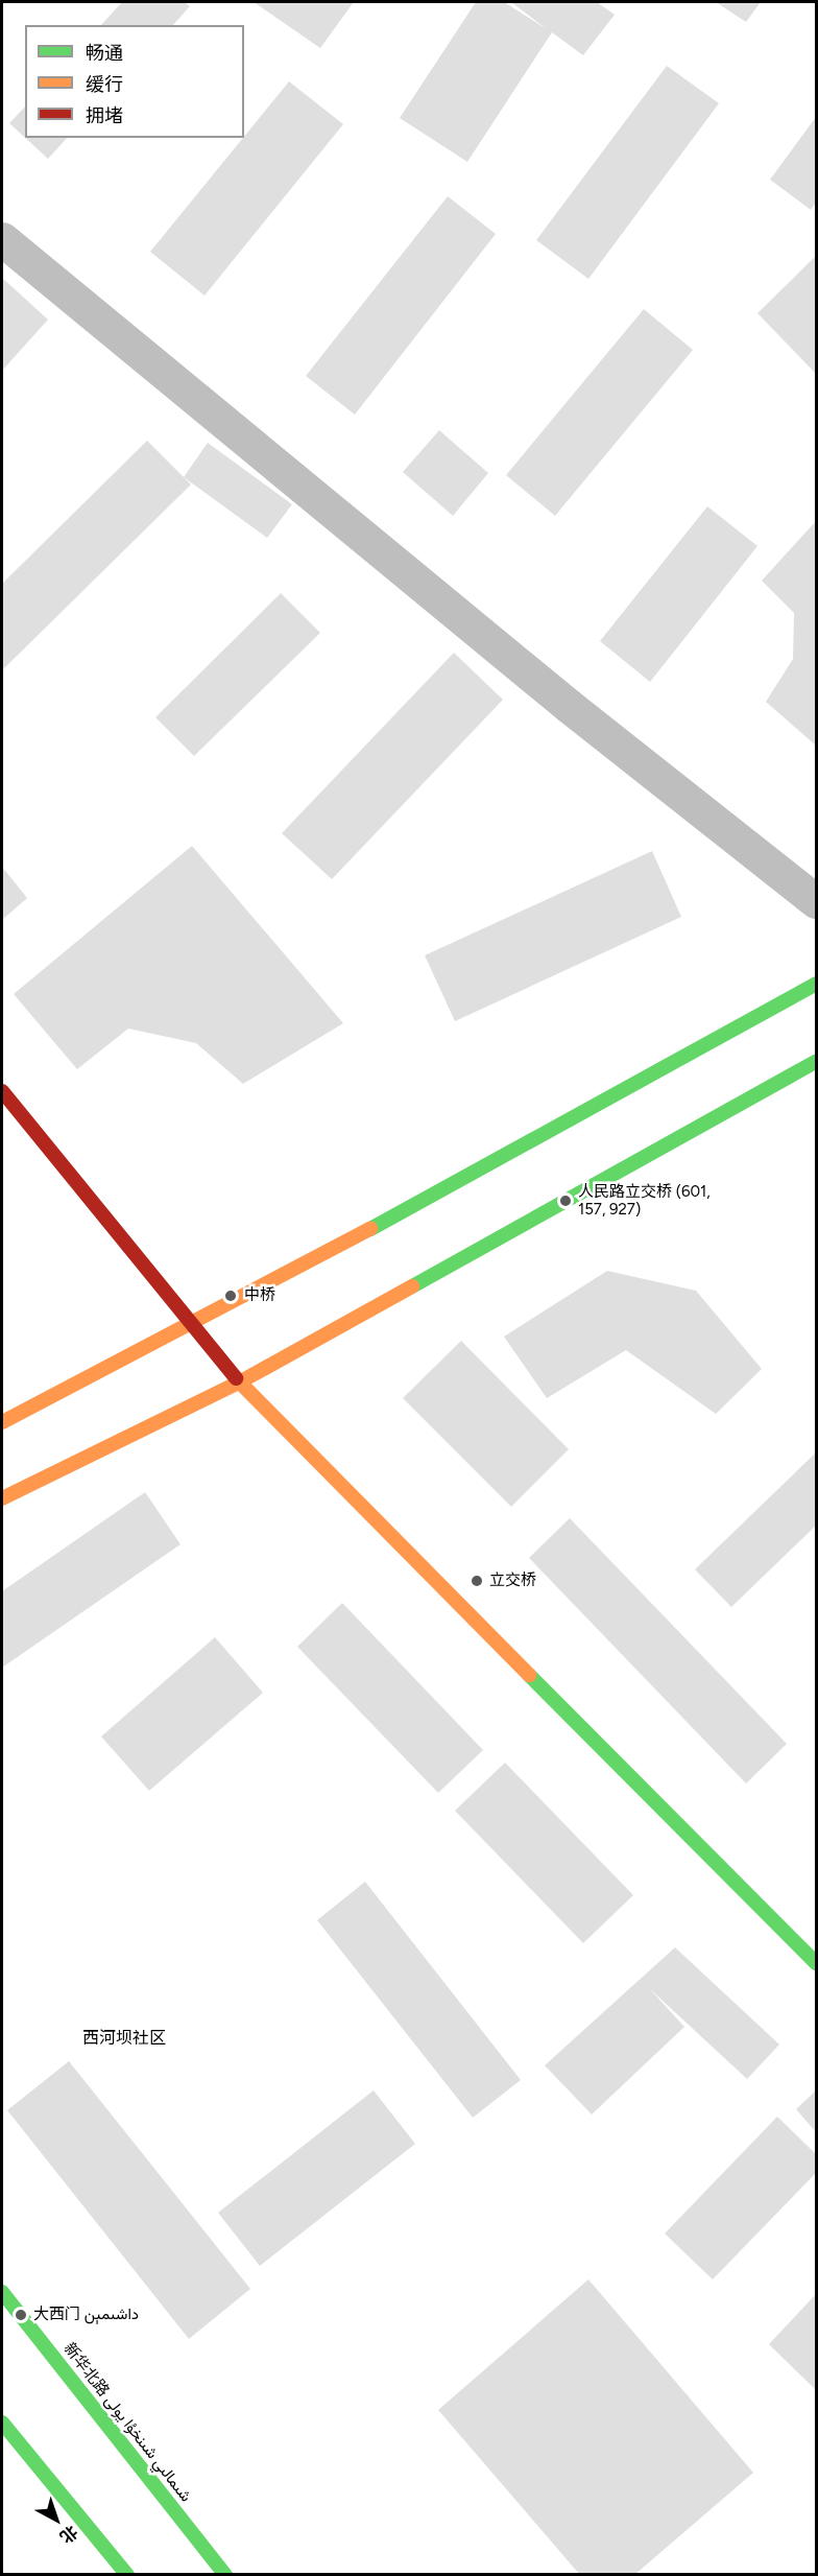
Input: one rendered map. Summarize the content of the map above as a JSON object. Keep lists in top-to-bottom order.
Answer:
{
  "streets": {
    "main road": ["新华北路 شىمالىي شىنخۇا يولى"]
  },
  "districts": ["西河坝社区"],
  "places": [
    "人民路立交桥 (601, 157, 927)",
    "中桥",
    "立交桥",
    "大西门 داشىمېن"
  ],
  "legend": ["畅通", "缓行", "拥堵"],
  "north": "bottom right"
}
